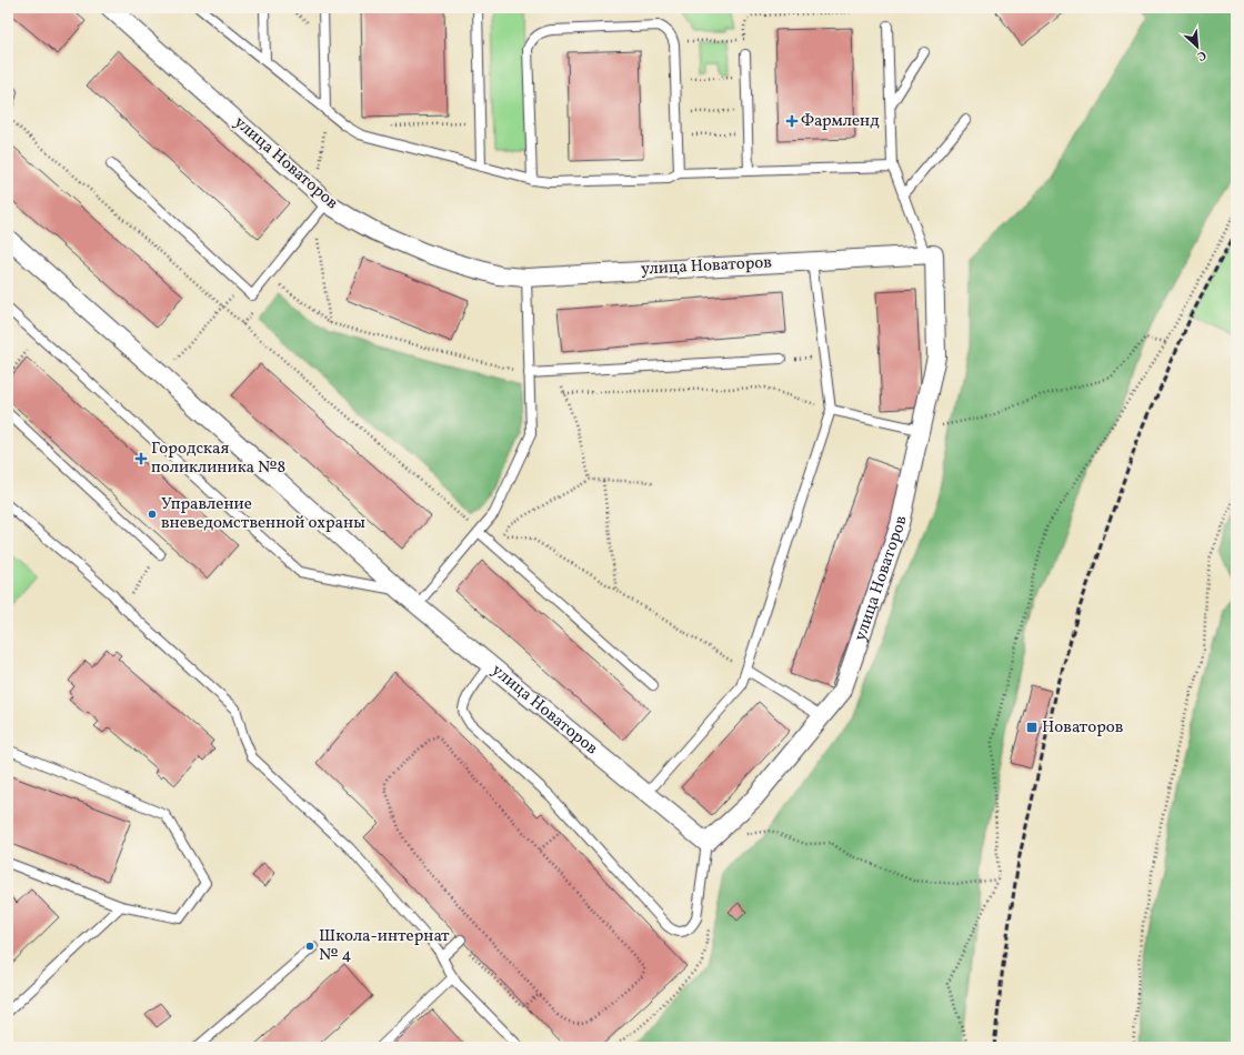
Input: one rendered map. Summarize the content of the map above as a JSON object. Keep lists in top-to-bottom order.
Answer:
{
  "streets": {
    "street": ["улица Новаторов"]
  },
  "places": {
    "health": ["Фармленд", "Городская поликлиника №8"],
    "other": ["Управление вневедомственной охраны", "Школа-интернат № 4"],
    "transit": ["Новаторов"]
  },
  "north": "bottom right"
}
